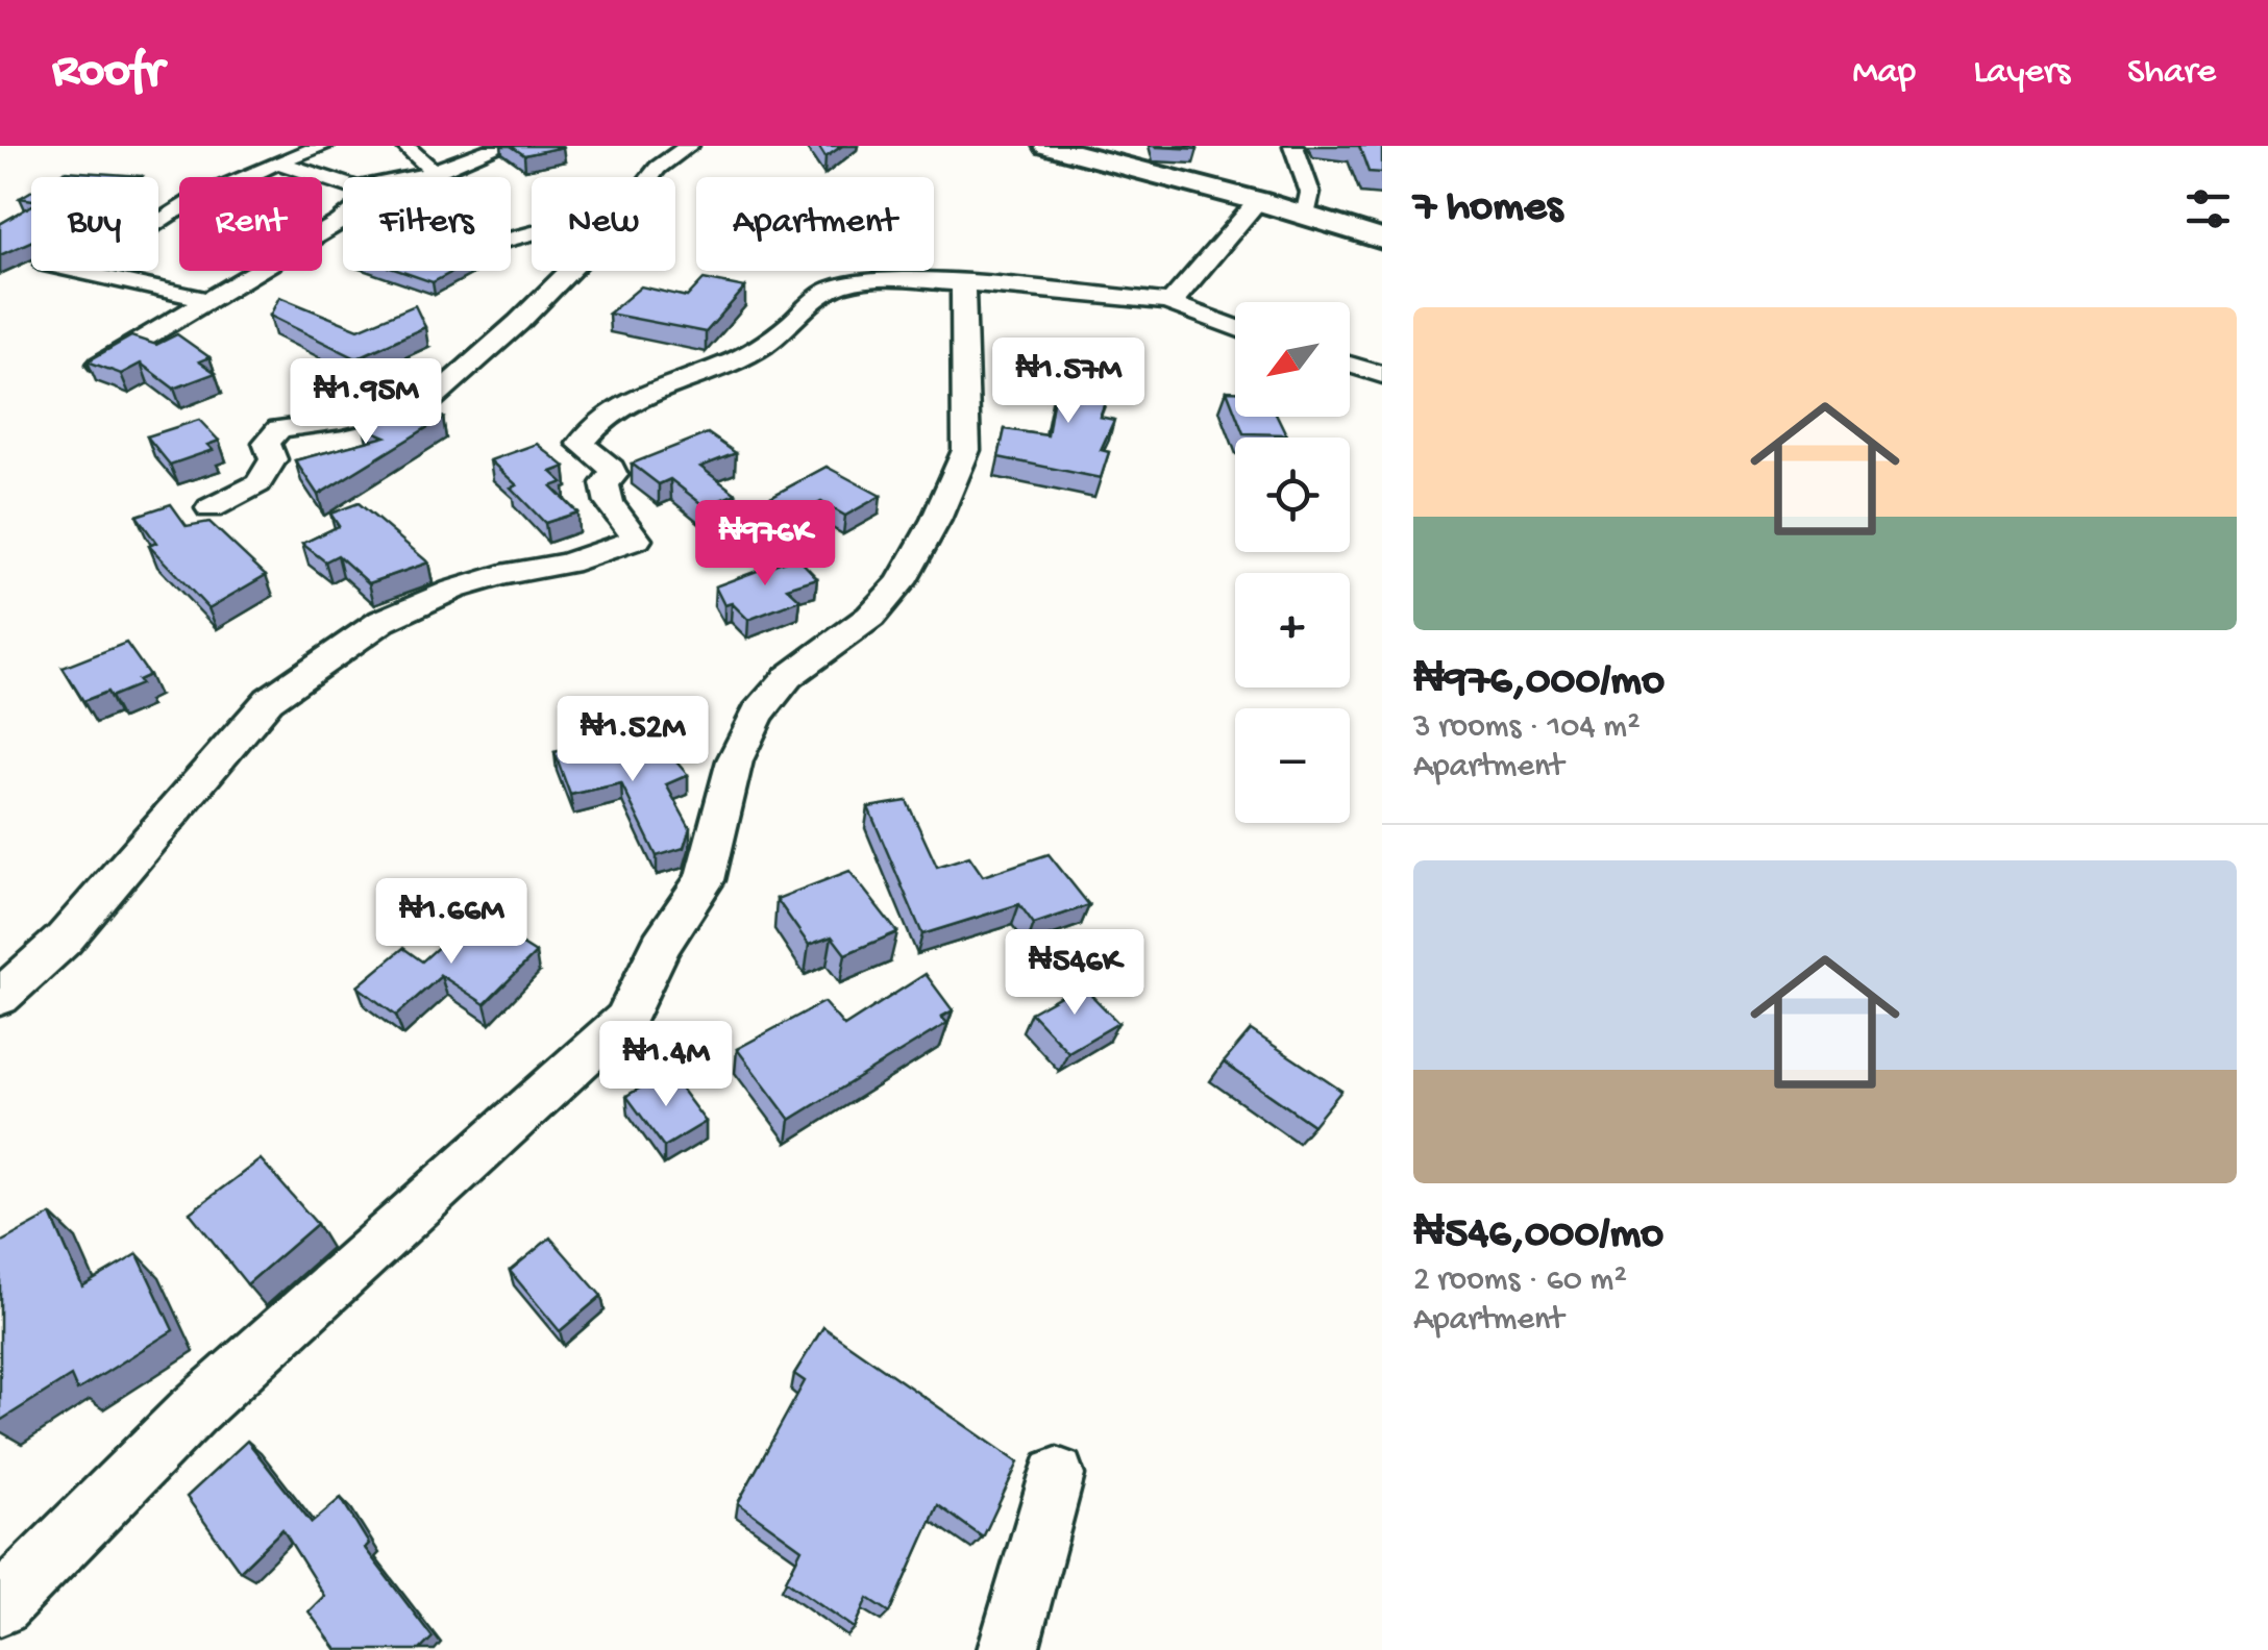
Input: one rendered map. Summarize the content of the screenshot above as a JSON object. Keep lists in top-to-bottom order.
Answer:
{
  "north": "bottom left",
  "page": {
    "header": "Roofr",
    "nav": ["Map", "Layers", "Share"],
    "heading": "7 homes",
    "chip": [
      "Buy",
      "Rent",
      "Filters",
      "New",
      "Apartment"
    ],
    "list": [
      {
        "name": "₦976,000/mo",
        "note": "3 rooms · 104 m² · Apartment"
      },
      {
        "name": "₦546,000/mo",
        "note": "2 rooms · 60 m² · Apartment"
      }
    ],
    "map_buttons": ["+", "−"],
    "price": [
      "₦1.57M",
      "₦1.95M",
      "₦976K",
      "₦1.52M",
      "₦1.66M",
      "₦546K",
      "₦1.4M"
    ]
  }
}
